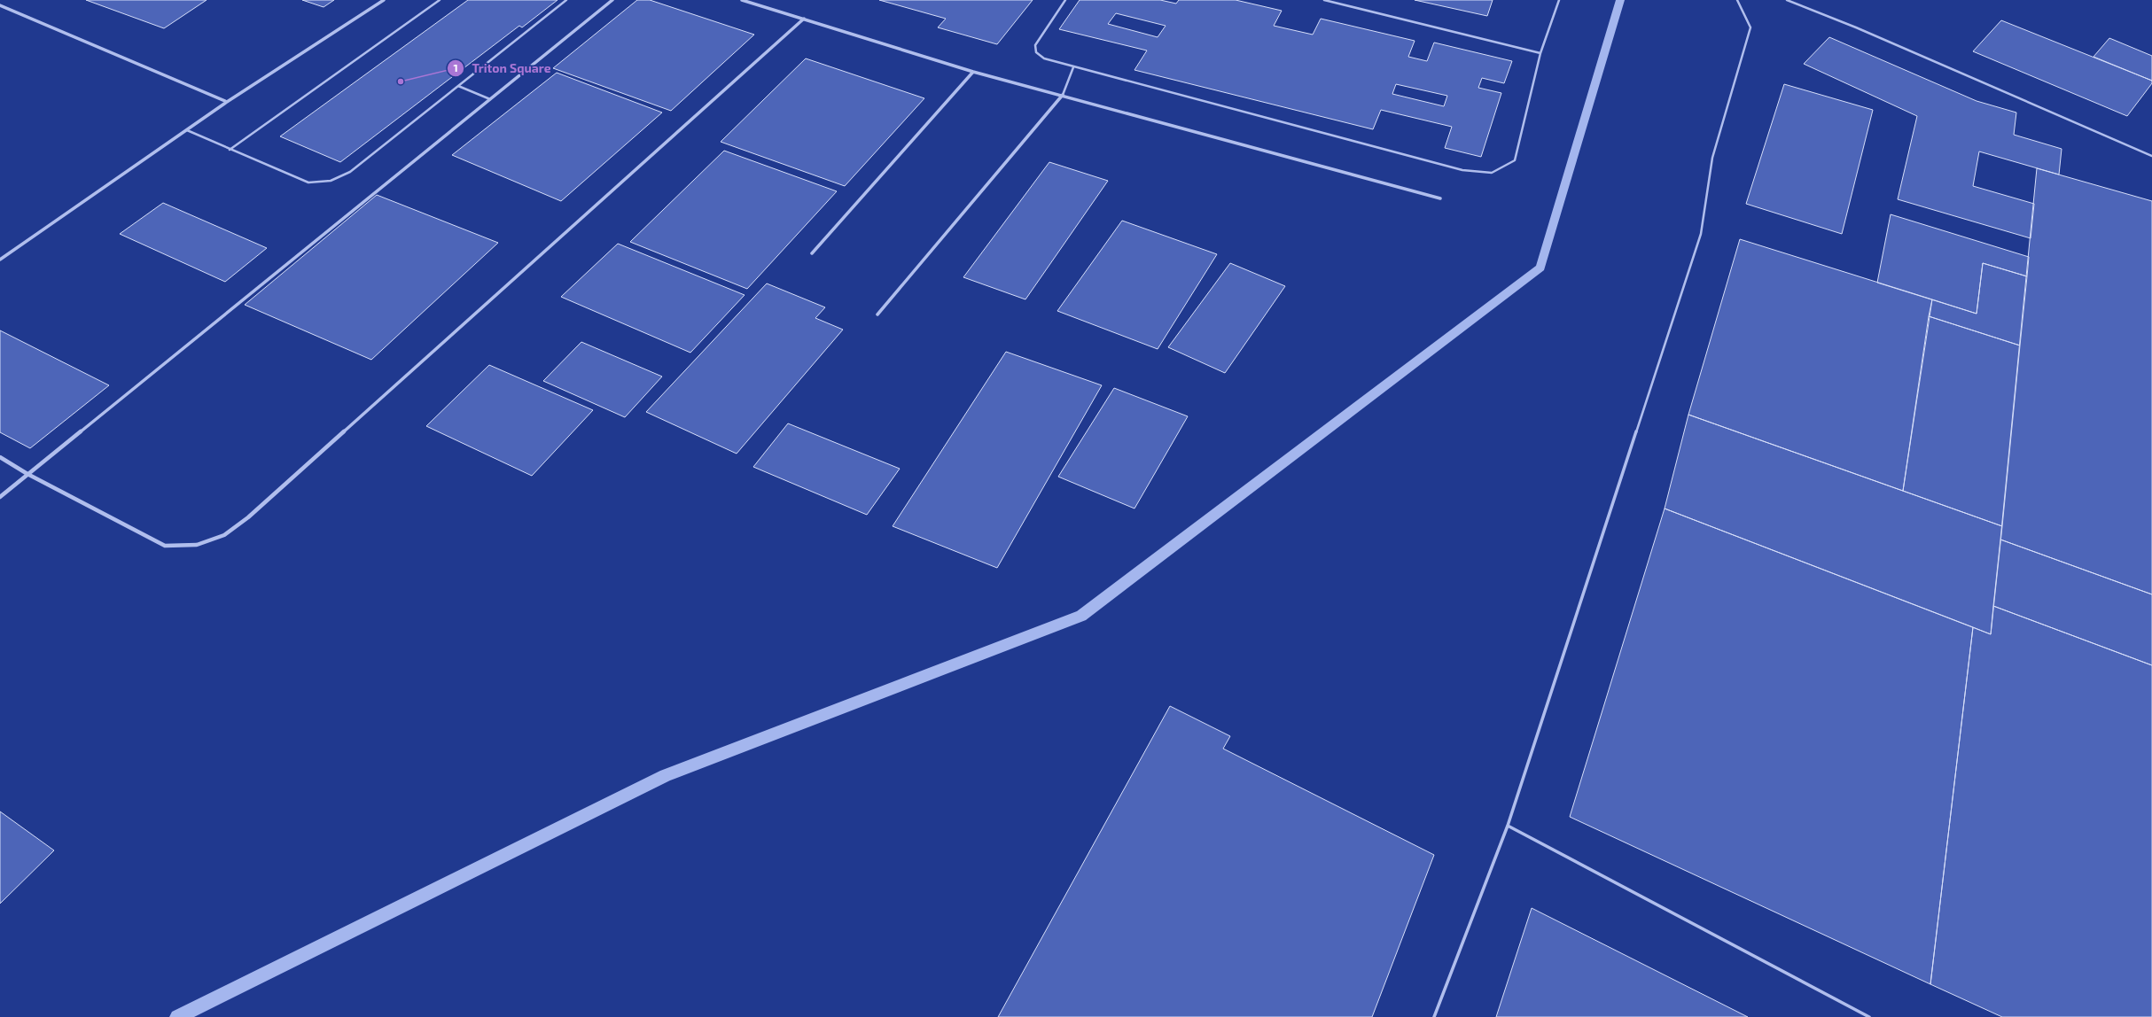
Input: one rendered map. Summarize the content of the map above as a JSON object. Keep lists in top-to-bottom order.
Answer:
{
  "places": ["Triton Square"]
}
